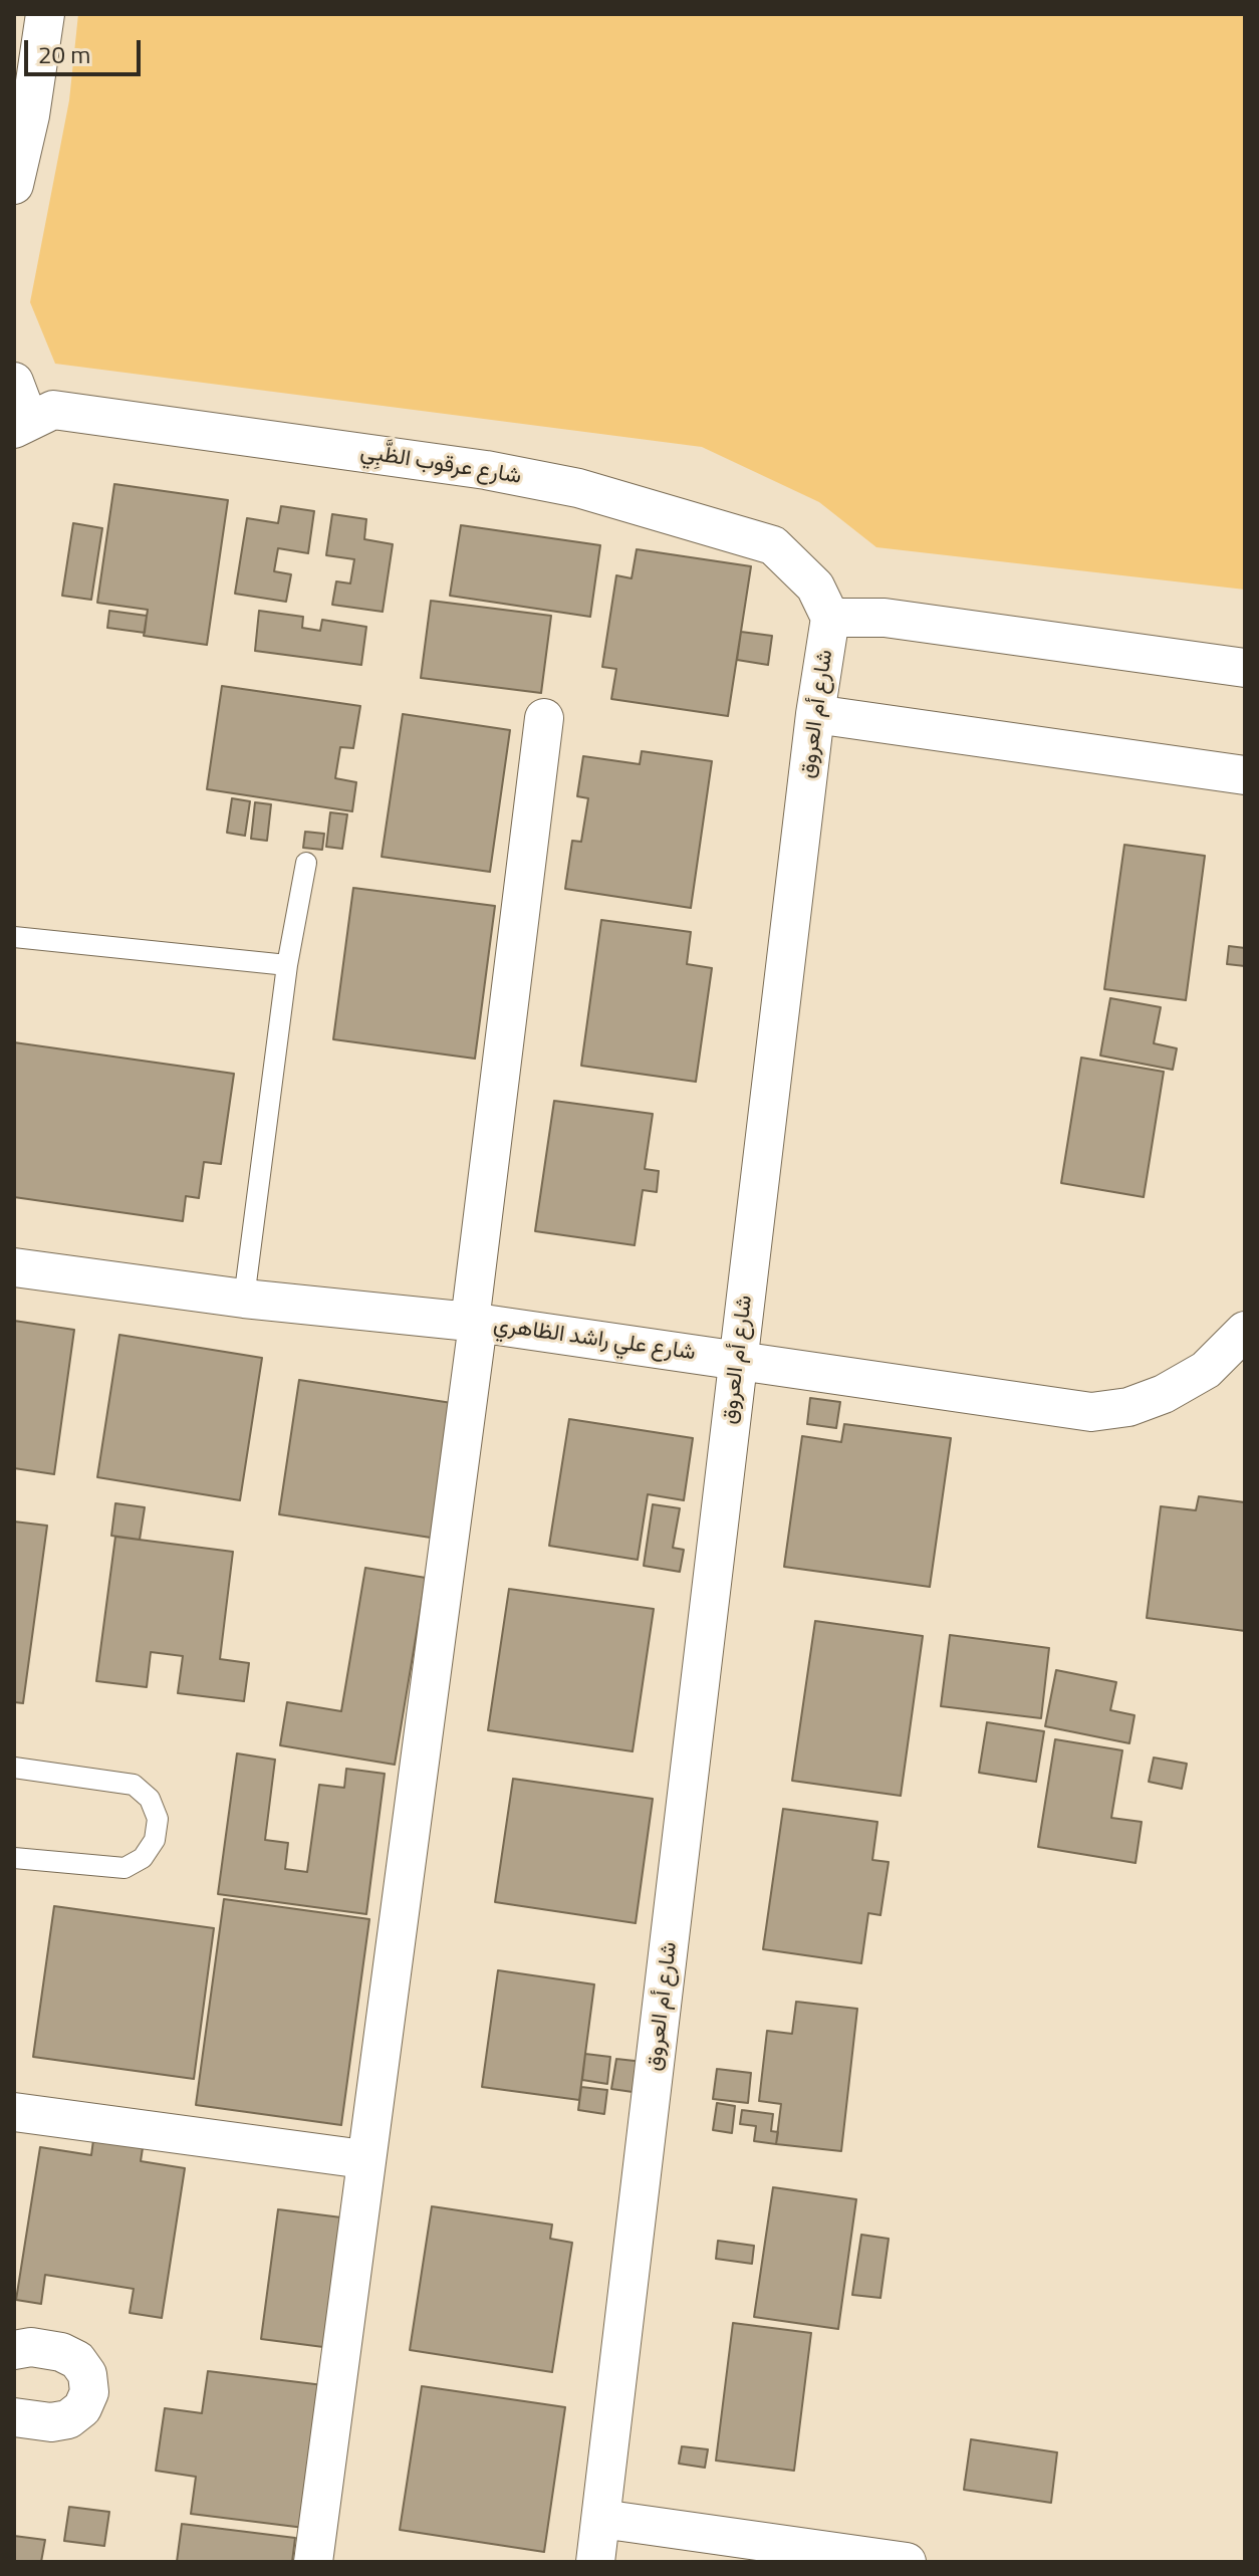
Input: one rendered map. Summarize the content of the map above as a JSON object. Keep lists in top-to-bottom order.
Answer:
{
  "streets": {
    "street": ["شارع عرقوب الظَّبِي", "شارع أم العروق", "شارع علي راشد الظاهري"]
  },
  "crossings": [
    ["شارع عرقوب الظَّبِي", "شارع أم العروق"],
    ["شارع أم العروق", "شارع علي راشد الظاهري"]
  ],
  "scale_bar": "20 m"
}
